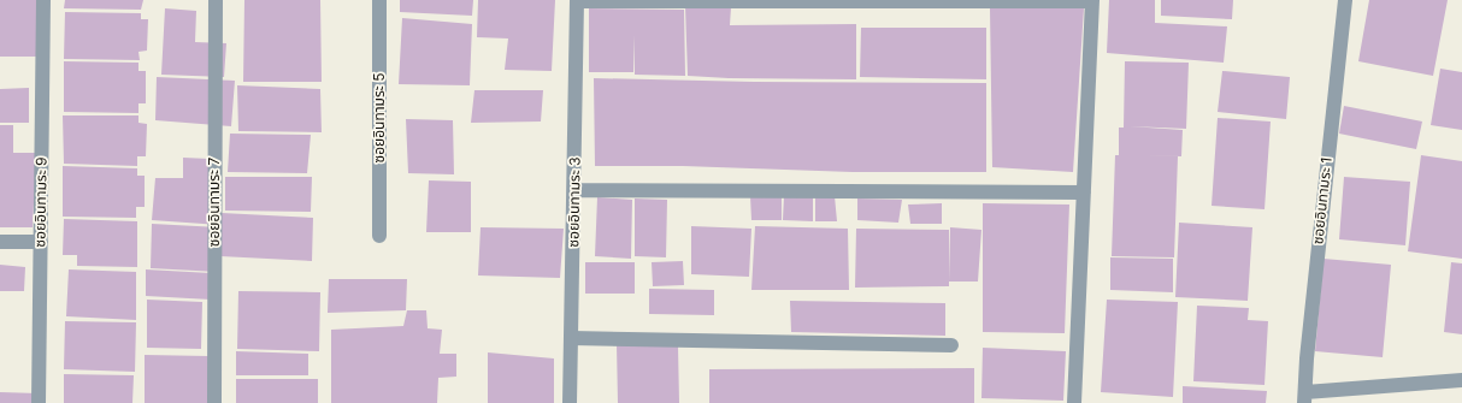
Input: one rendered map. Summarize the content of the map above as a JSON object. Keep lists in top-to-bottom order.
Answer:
{
  "streets": {
    "street": [
      "ซอยอินทามระ 5",
      "ซอยอินทามระ 1",
      "ซอยอินทามระ 9",
      "ซอยอินทามระ 7",
      "ซอยอินทามระ 3"
    ]
  }
}
